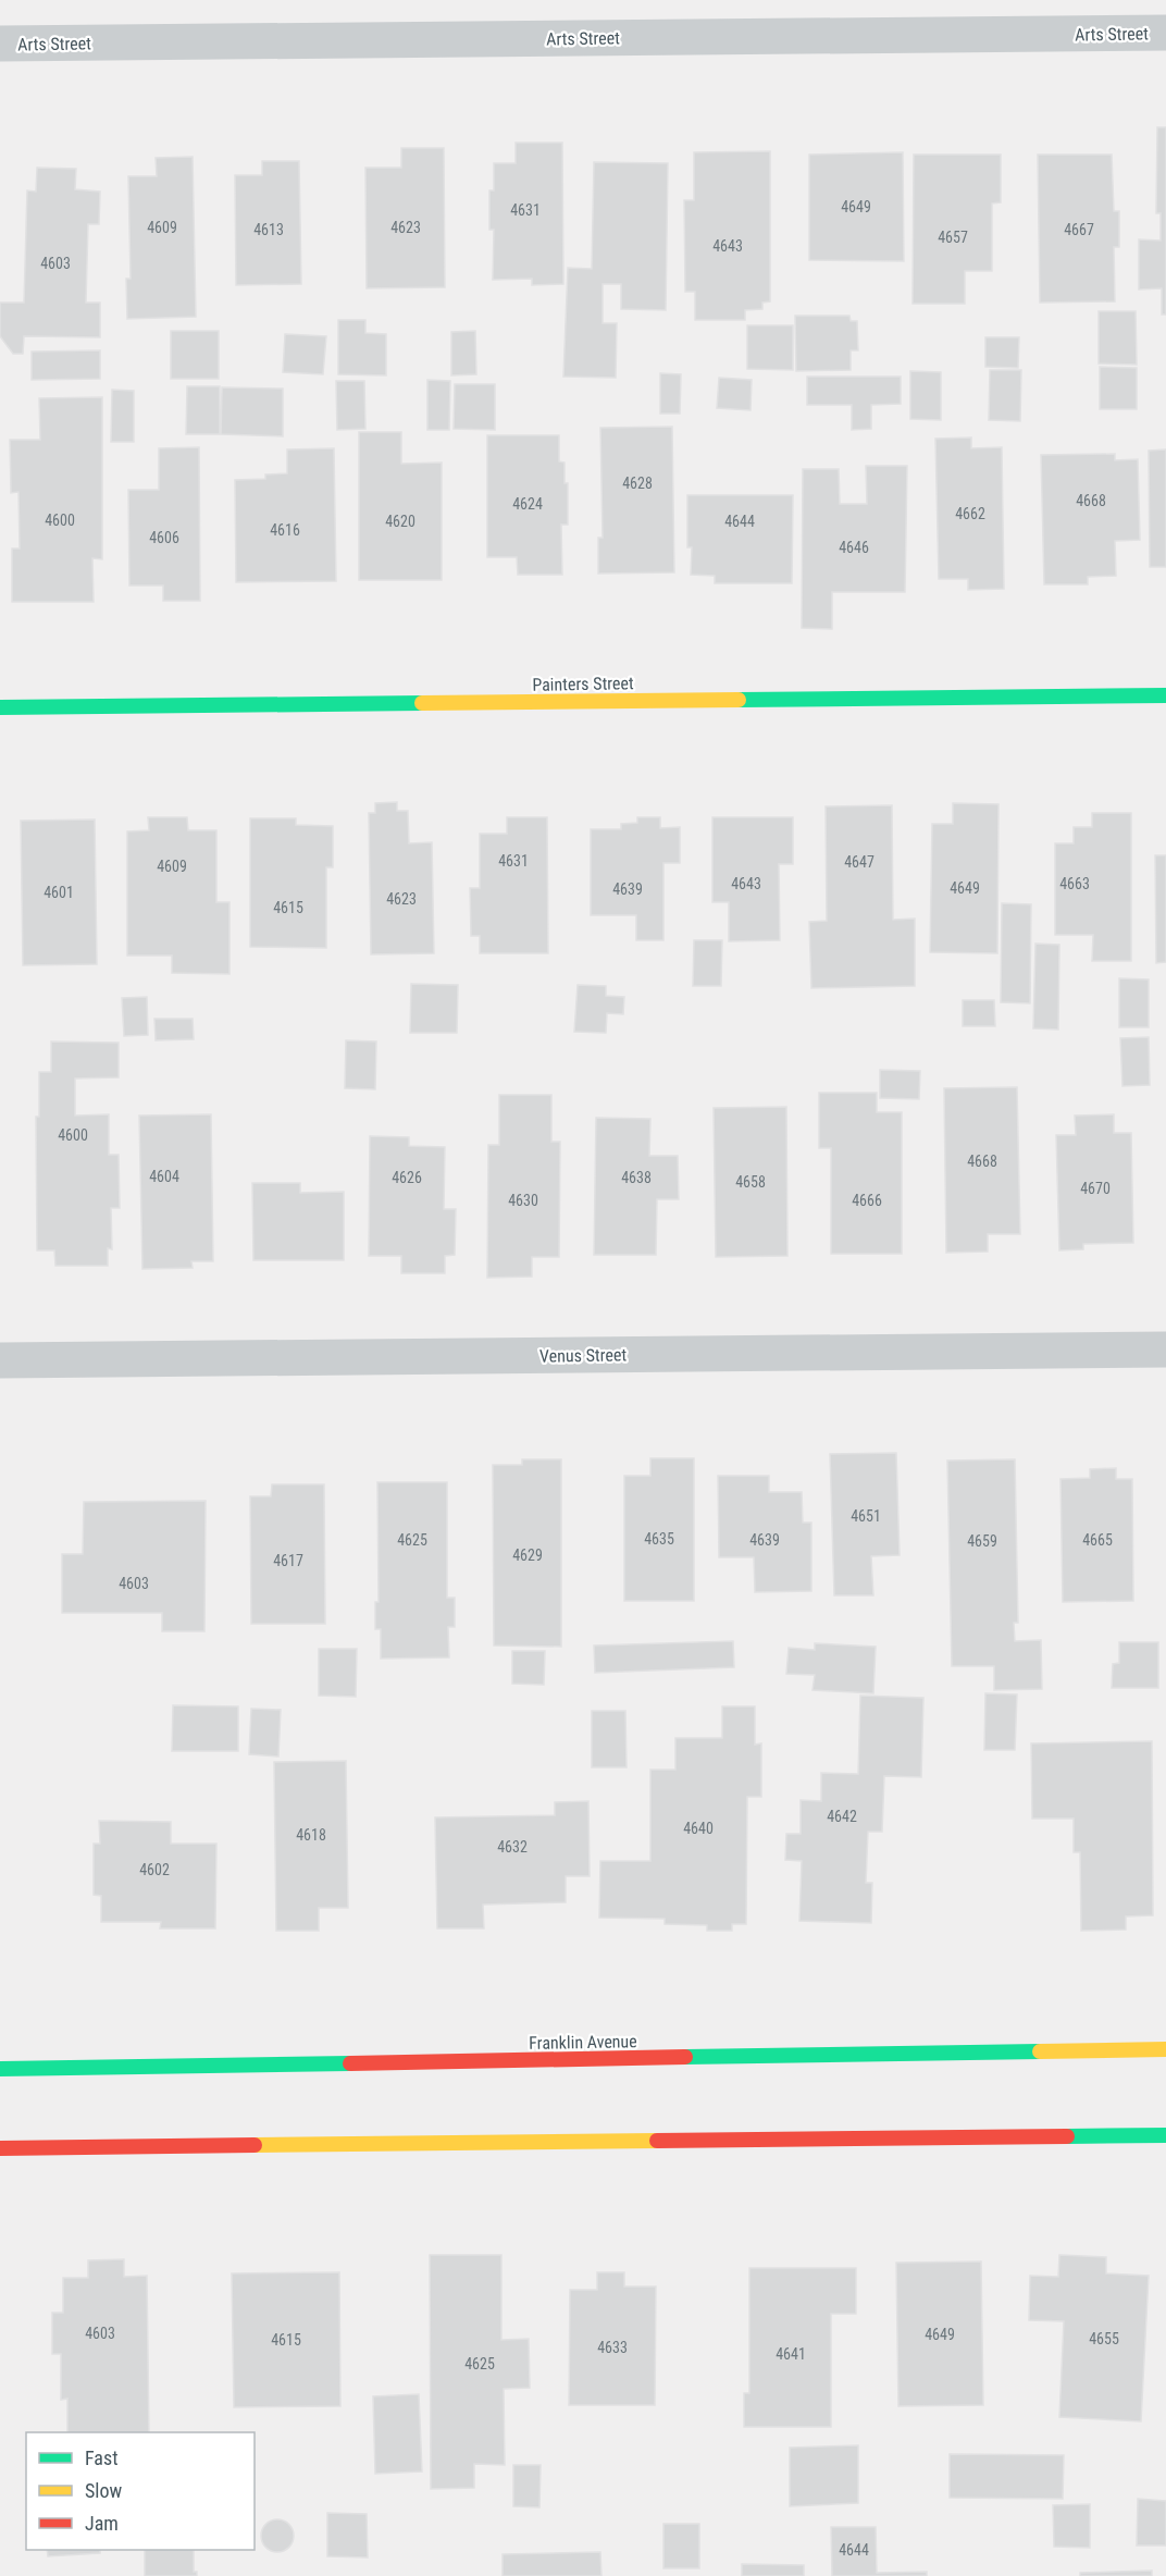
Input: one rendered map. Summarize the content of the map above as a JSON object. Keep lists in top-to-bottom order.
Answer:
{
  "streets": {
    "street": [
      "Arts Street",
      "Painters Street",
      "Venus Street",
      "Franklin Avenue"
    ]
  },
  "house_numbers": [
    "4649",
    "4631",
    "4609",
    "4623",
    "4613",
    "4667",
    "4657",
    "4643",
    "4603",
    "4628",
    "4668",
    "4624",
    "4662",
    "4600",
    "4620",
    "4644",
    "4616",
    "4606",
    "4646",
    "4631",
    "4647",
    "4609",
    "4643",
    "4663",
    "4649",
    "4639",
    "4601",
    "4623",
    "4615",
    "4600",
    "4668",
    "4604",
    "4626",
    "4638",
    "4658",
    "4670",
    "4630",
    "4666",
    "4651",
    "4635",
    "4625",
    "4639",
    "4665",
    "4659",
    "4629",
    "4617",
    "4603",
    "4642",
    "4640",
    "4618",
    "4632",
    "4602",
    "4603",
    "4649",
    "4655",
    "4615",
    "4633",
    "4641",
    "4625",
    "4644"
  ],
  "legend": ["Fast", "Slow", "Jam"]
}
